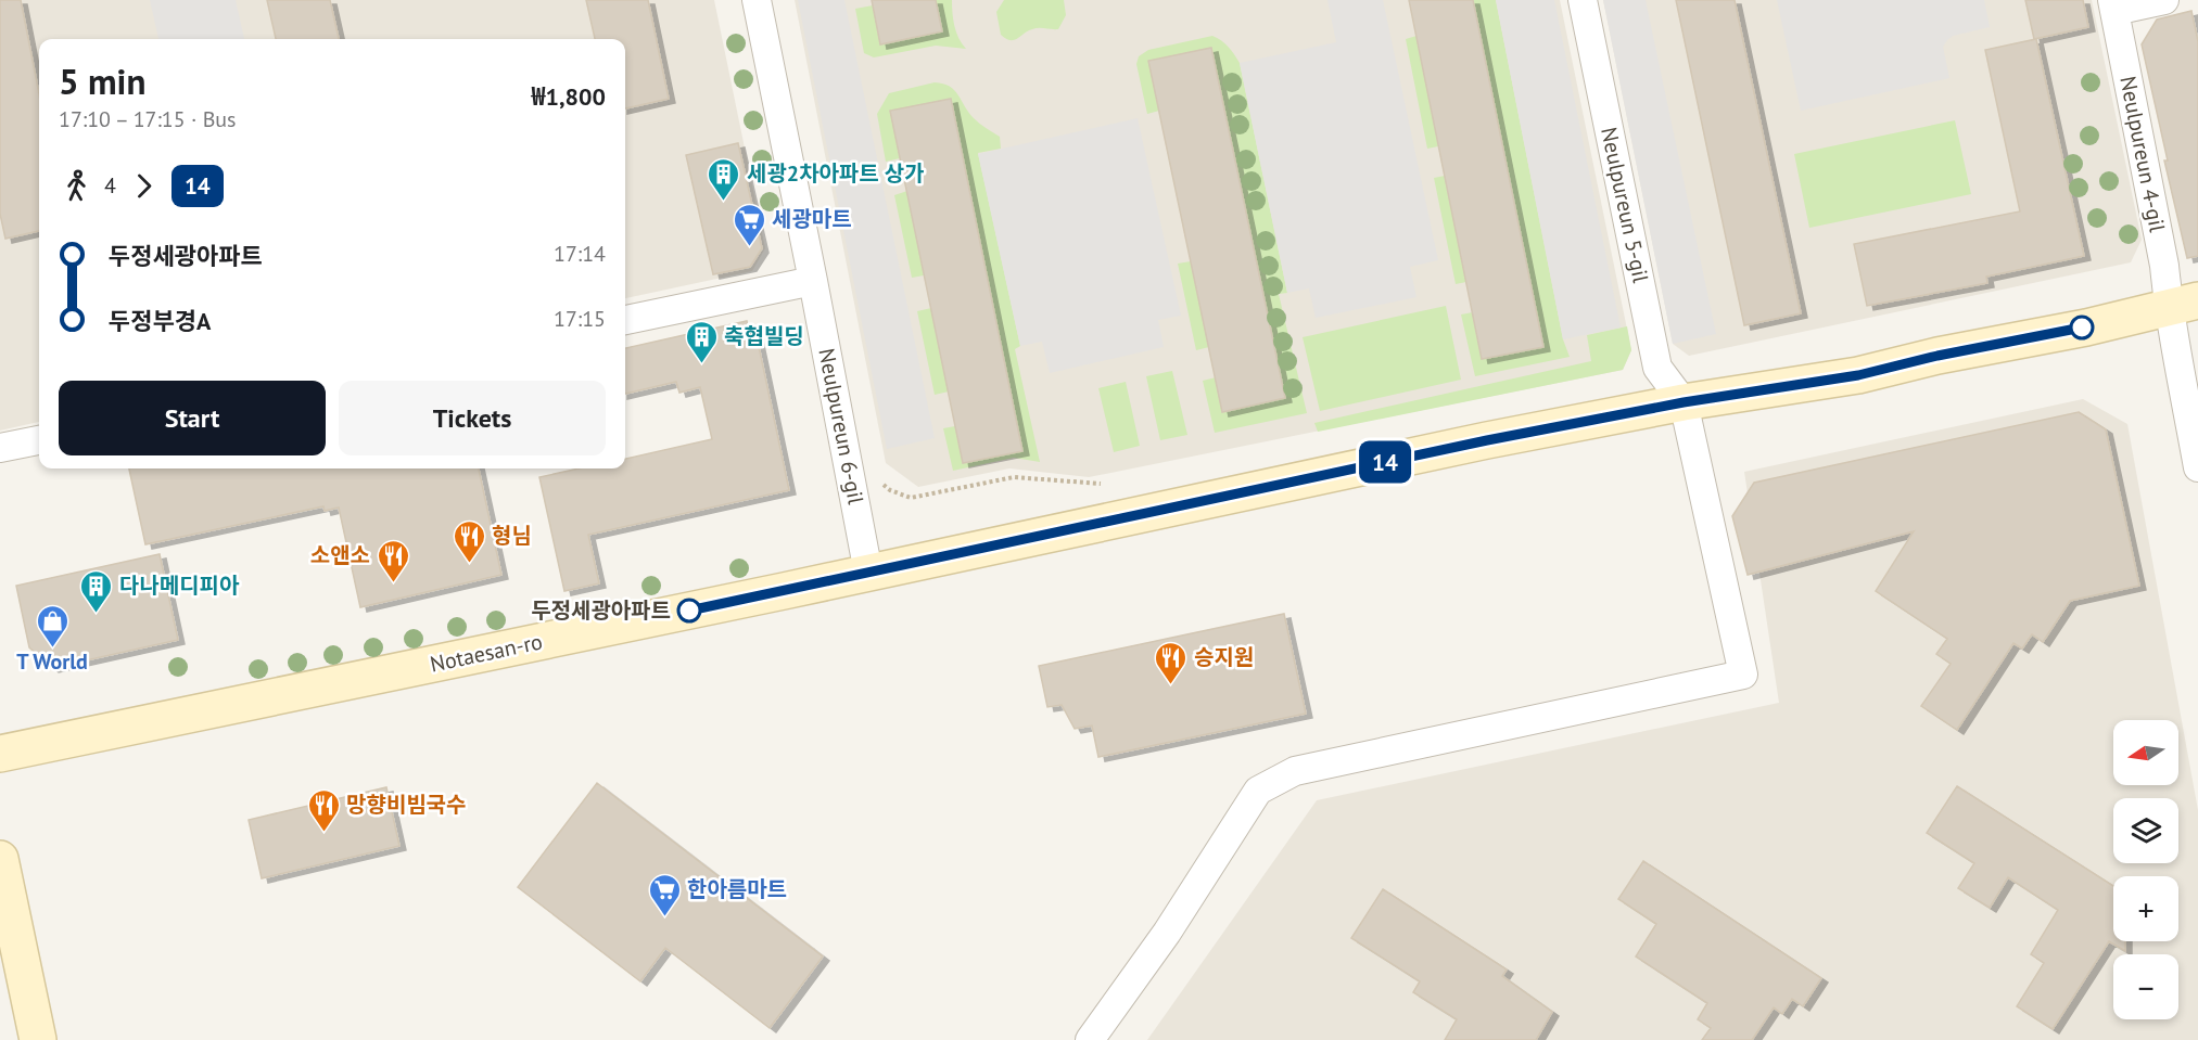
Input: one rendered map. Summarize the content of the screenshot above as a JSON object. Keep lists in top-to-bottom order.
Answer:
{
  "streets": {
    "street": [
      "Neulpureun 4-gil",
      "Neulpureun 5-gil",
      "Neulpureun 6-gil",
      "Notaesan-ro"
    ]
  },
  "crossings": [
    ["Neulpureun 4-gil", "Notaesan-ro"],
    ["Neulpureun 5-gil", "Notaesan-ro"],
    ["Neulpureun 6-gil", "Notaesan-ro"]
  ],
  "places": {
    "building": ["세광2차아파트 상가", "축협빌딩", "다나메디피아"],
    "supermarket": ["세광마트", "한아름마트"],
    "restaurant": [
      "형님",
      "소앤소",
      "승지원",
      "망향비빔국수"
    ],
    "other": ["두정세광아파트"],
    "shop": ["T World"]
  },
  "lines": ["bus line 14"],
  "north": "left",
  "page": {
    "on_map": "14",
    "heading": ["5 min", "17:10 – 17:15 · Bus", "₩1,800"],
    "legs": ["4", "14"],
    "list": [
      {
        "name": "두정세광아파트",
        "value": "17:14"
      },
      {
        "name": "두정부경A",
        "value": "17:15"
      }
    ],
    "buttons": ["Start", "Tickets"],
    "map_buttons": ["+", "−"]
  }
}
